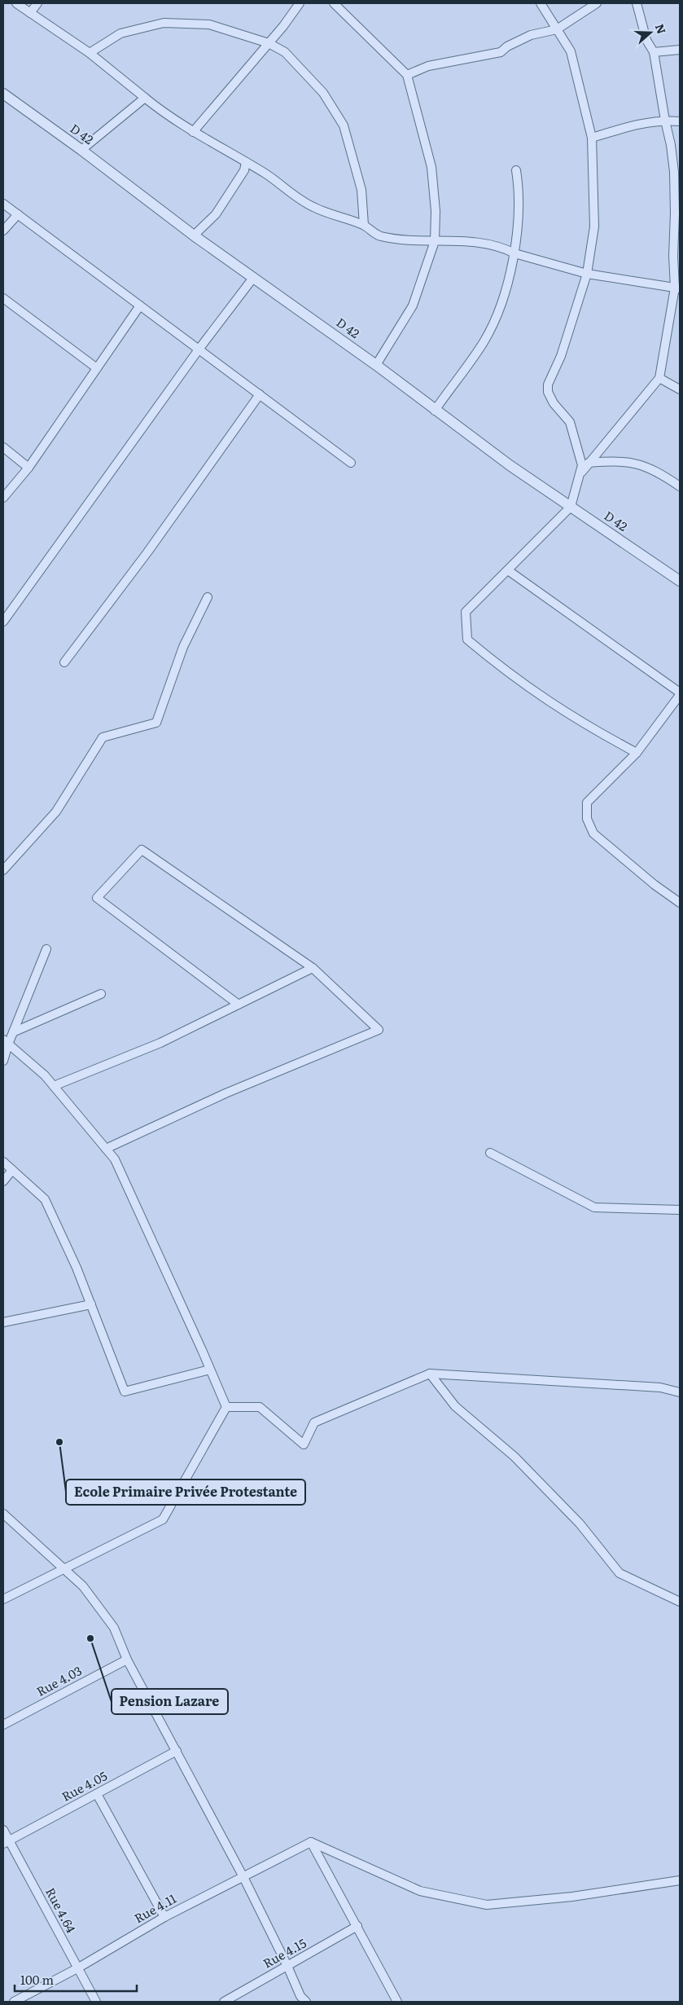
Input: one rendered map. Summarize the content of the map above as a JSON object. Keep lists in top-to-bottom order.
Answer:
{
  "streets": {
    "street": [
      "D 42",
      "Rue 4.03",
      "Rue 4.05",
      "Rue 4.11",
      "Rue 4.64",
      "Rue 4.15"
    ]
  },
  "crossings": [
    ["Rue 4.05", "Rue 4.64"],
    ["Rue 4.11", "Rue 4.64"]
  ],
  "places": ["Ecole Primaire Privée Protestante", "Pension Lazare"],
  "scale_bar": "100 m",
  "north": "right"
}
